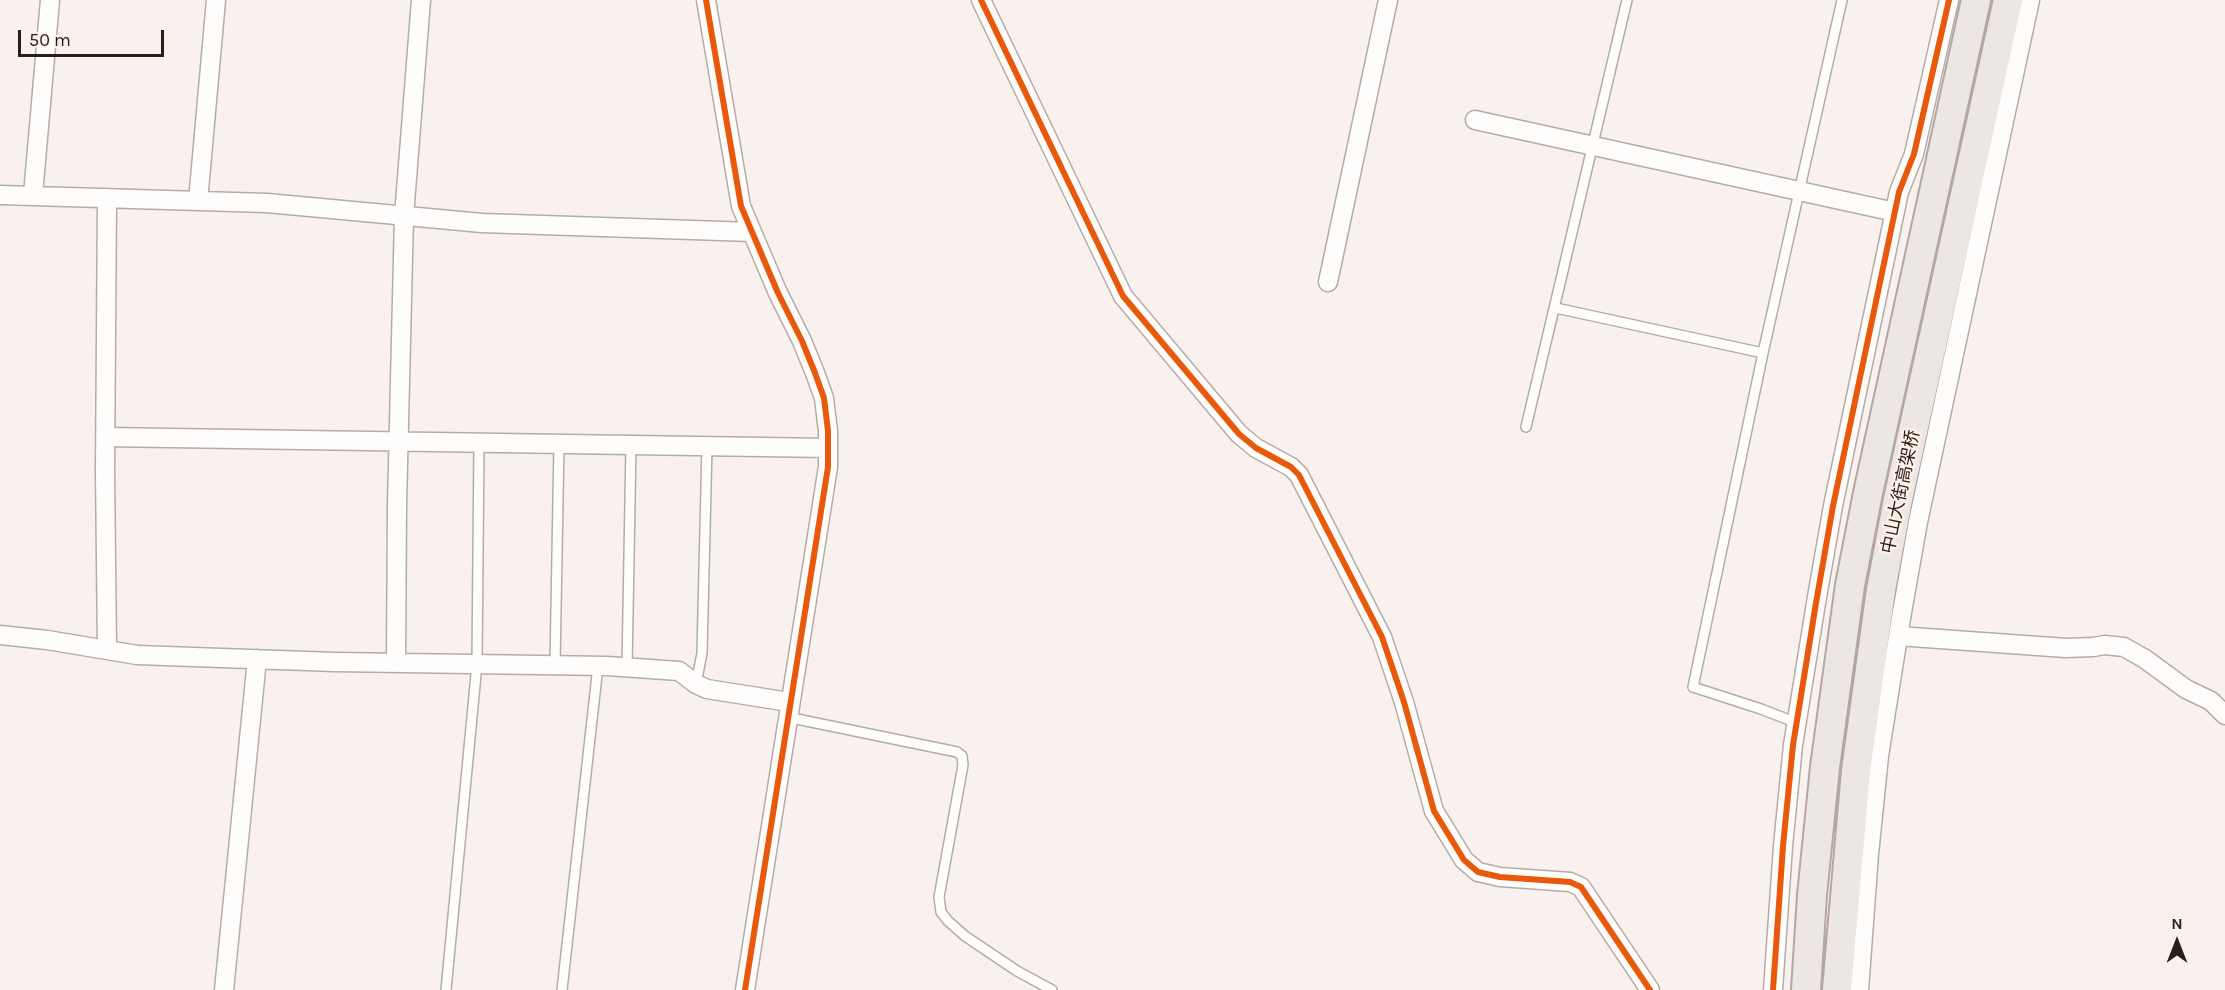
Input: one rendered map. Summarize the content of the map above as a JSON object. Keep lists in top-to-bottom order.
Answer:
{
  "streets": {
    "main road": ["中山大街高架桥"]
  },
  "scale_bar": "50 m",
  "north": "top"
}
